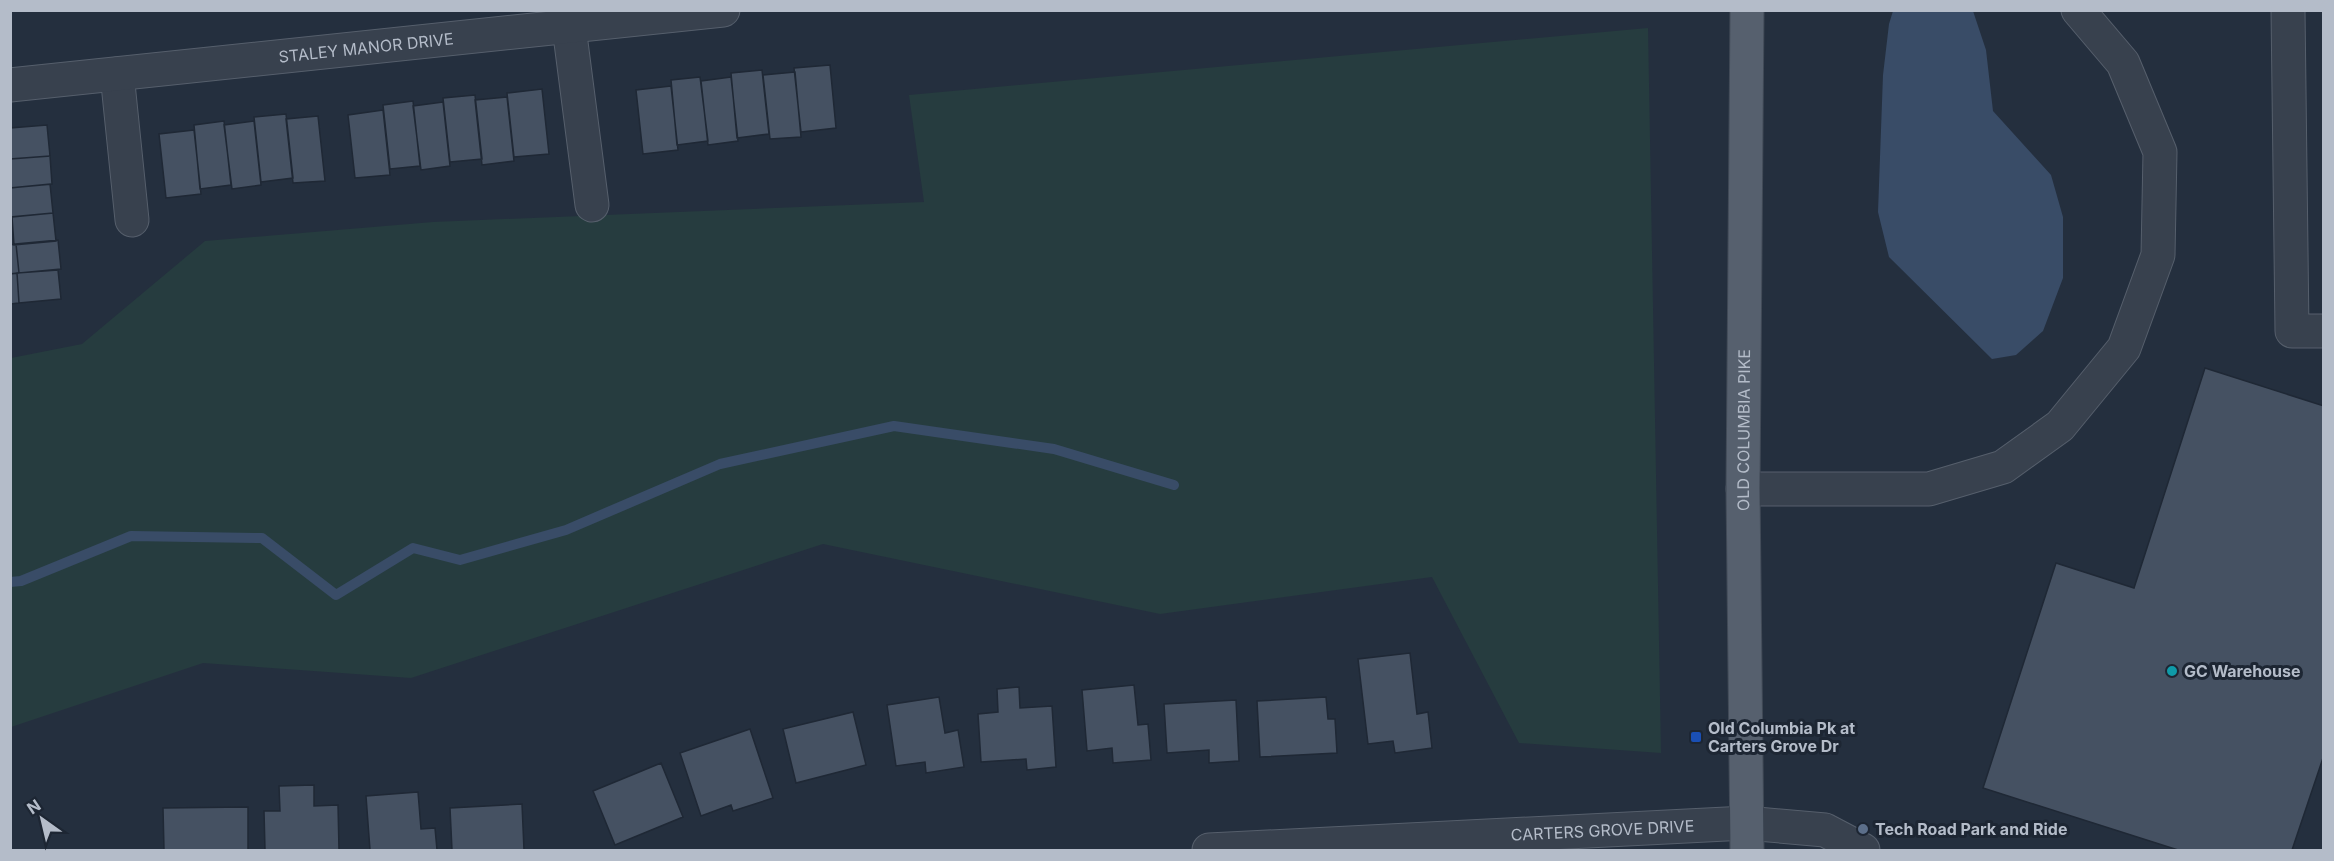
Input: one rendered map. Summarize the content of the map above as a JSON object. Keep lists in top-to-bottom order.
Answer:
{
  "streets": {
    "main road": ["OLD COLUMBIA PIKE"],
    "street": ["STALEY MANOR DRIVE", "CARTERS GROVE DRIVE"]
  },
  "crossings": [
    ["OLD COLUMBIA PIKE", "CARTERS GROVE DRIVE"]
  ],
  "places": {
    "other": ["GC Warehouse", "Tech Road Park and Ride"],
    "transit": ["Old Columbia Pk at Carters Grove Dr"]
  },
  "north": "top left"
}
